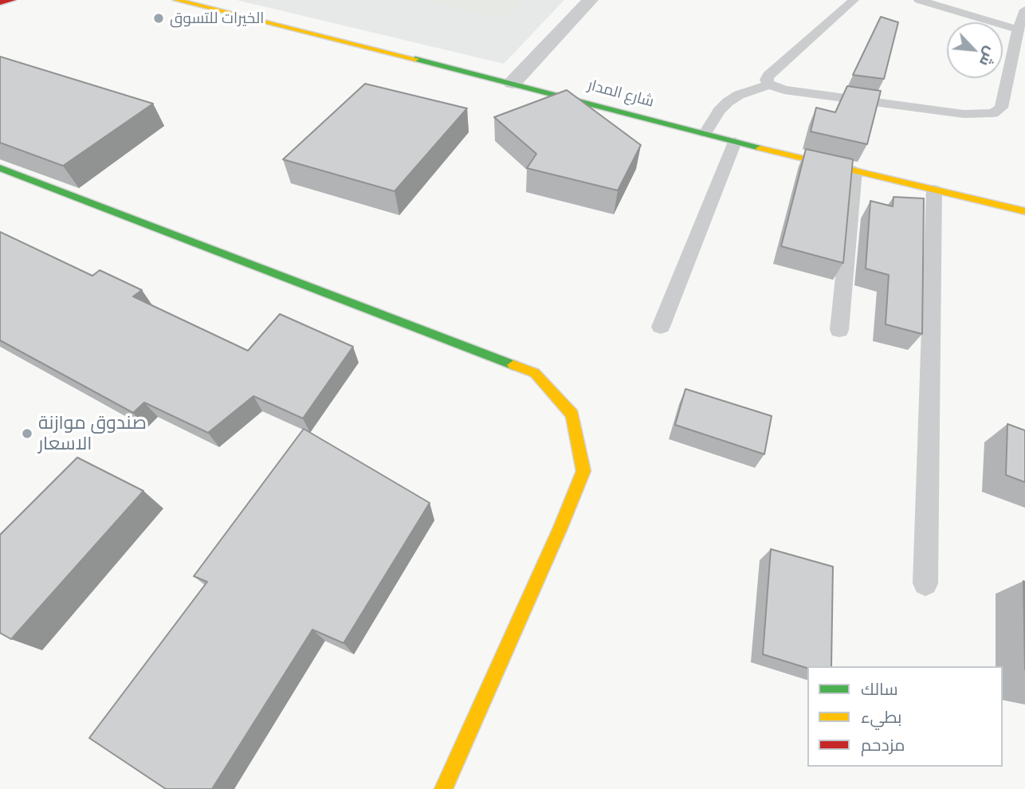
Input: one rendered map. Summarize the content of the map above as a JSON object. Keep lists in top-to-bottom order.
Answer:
{
  "streets": {
    "main road": ["شارع المدار"]
  },
  "places": ["الخيرات للتسوق", "صندوق موازنة الاسعار"],
  "legend": ["سالك", "بطيء", "مزدحم"],
  "north": "bottom right"
}
